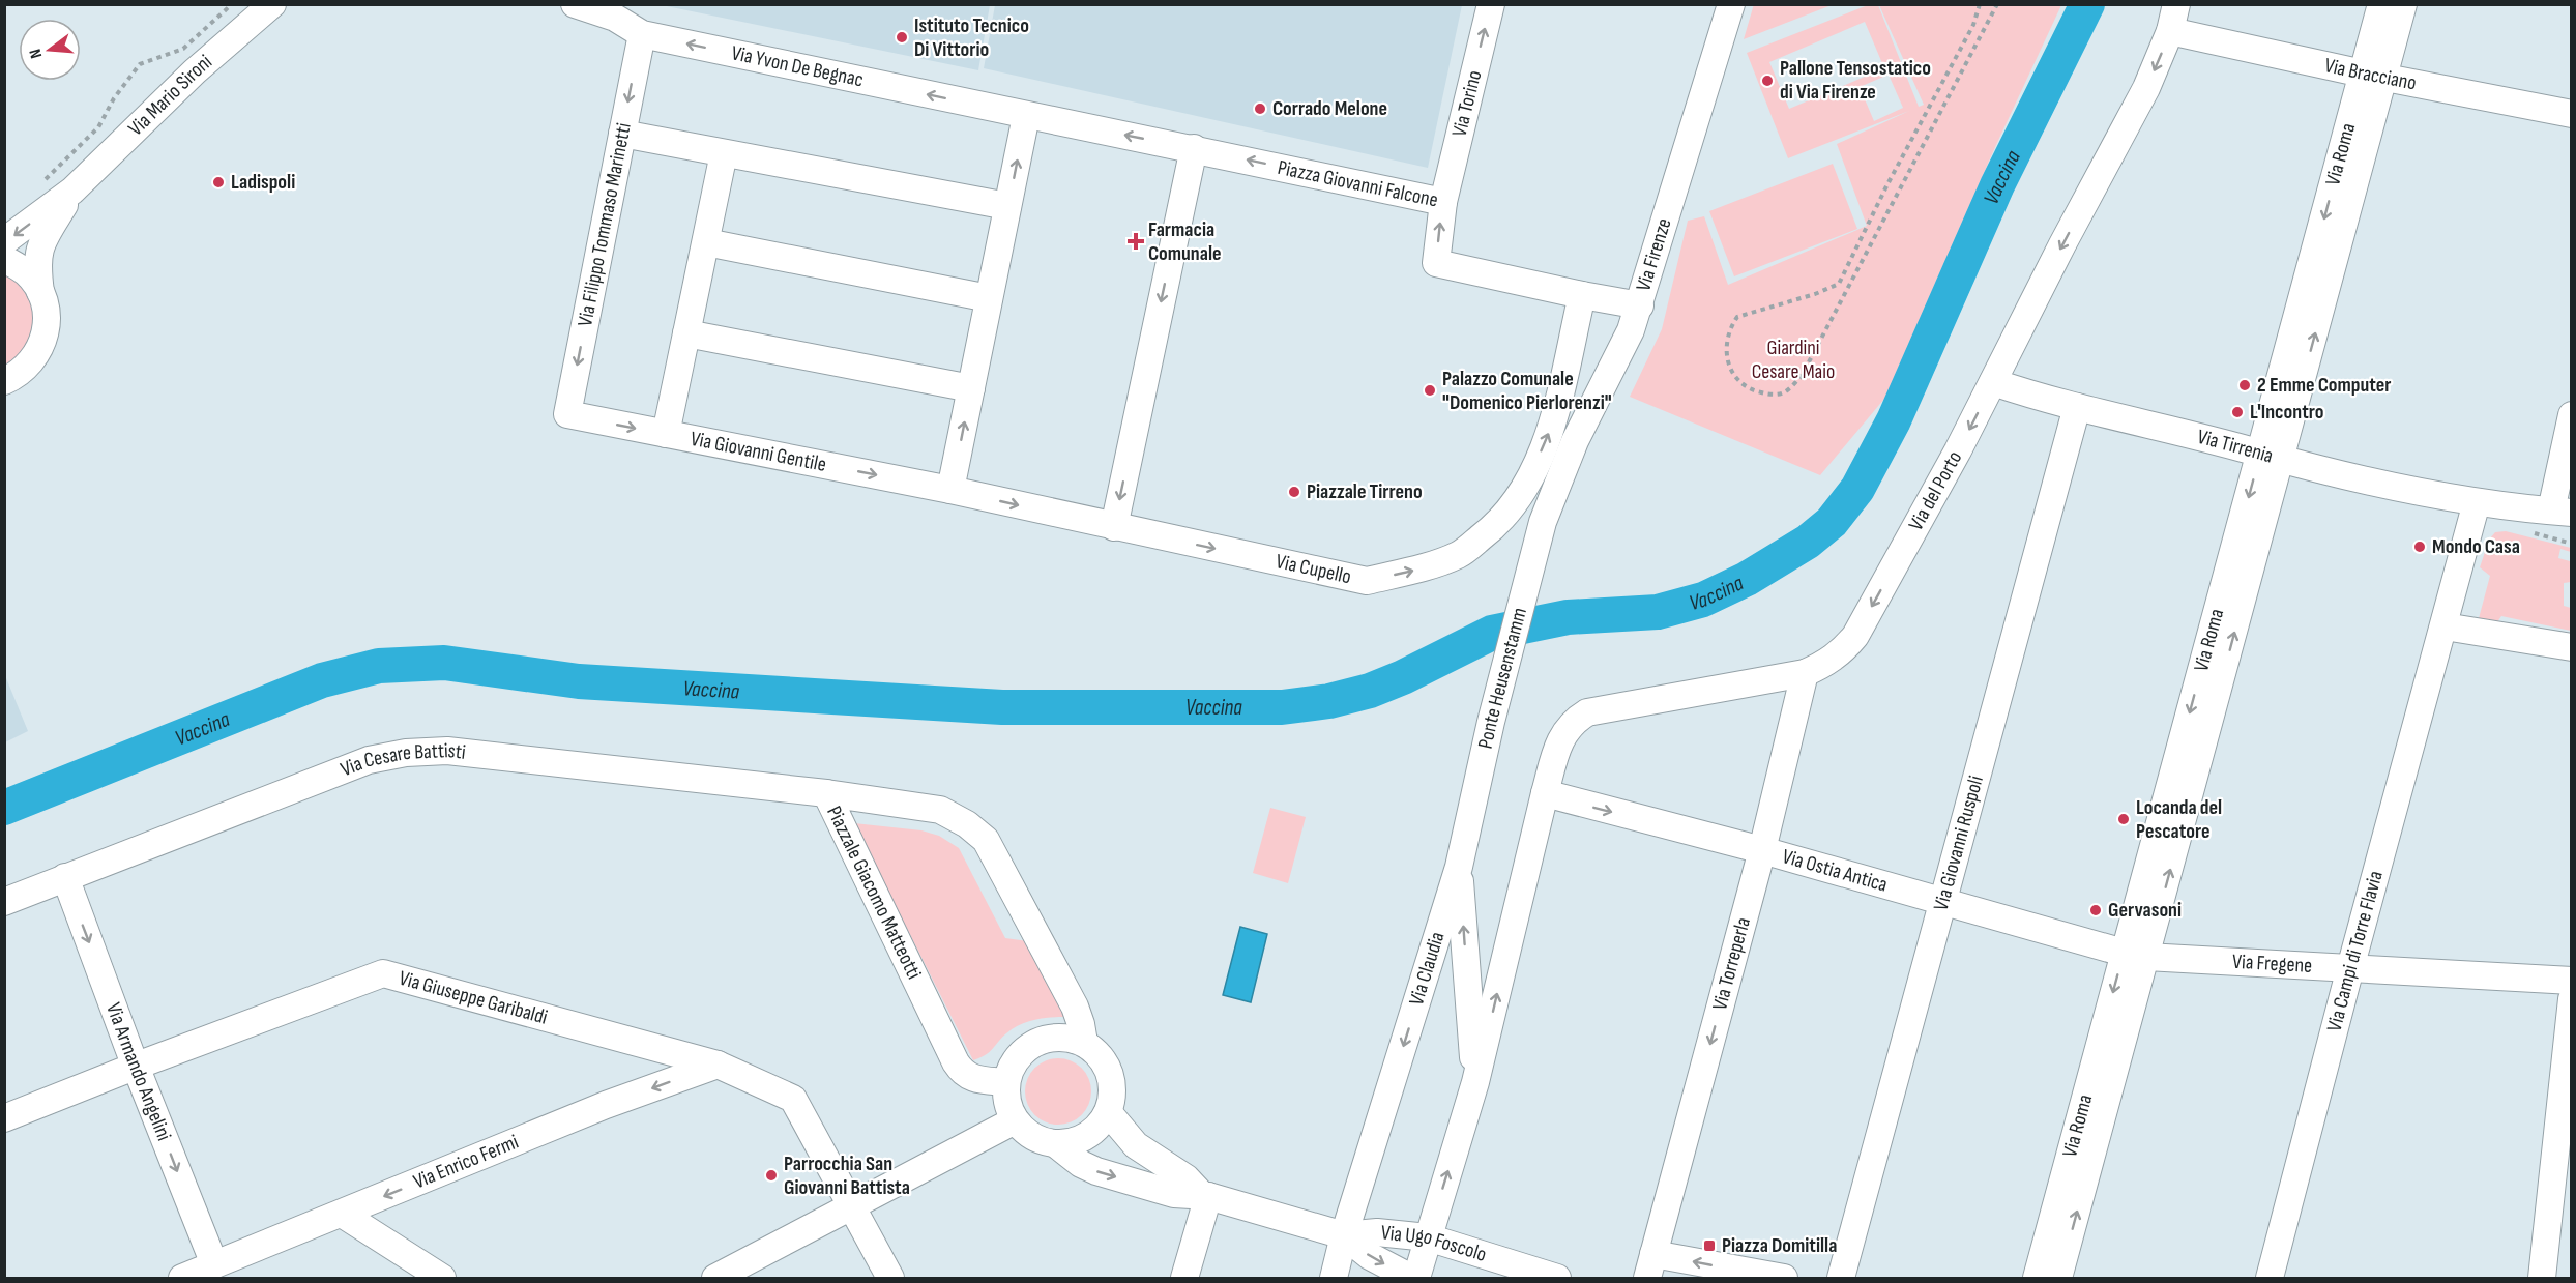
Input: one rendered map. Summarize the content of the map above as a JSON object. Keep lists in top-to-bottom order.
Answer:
{
  "streets": {
    "street": [
      "Via Yvon De Begnac",
      "Via Bracciano",
      "Via Mario Sironi",
      "Via Torino",
      "Via Roma",
      "Piazza Giovanni Falcone",
      "Via Filippo Tommaso Marinetti",
      "Via Firenze",
      "Via Tirrenia",
      "Via Giovanni Gentile",
      "Via del Porto",
      "Via Cupello",
      "Ponte Heusenstamm",
      "Via Cesare Battisti",
      "Via Giovanni Ruspoli",
      "Via Ostia Antica",
      "Piazzale Giacomo Matteotti",
      "Via Campi di Torre Flavia",
      "Via Torreperla",
      "Via Fregene",
      "Via Claudia",
      "Via Giuseppe Garibaldi",
      "Via Armando Angelini",
      "Via Enrico Fermi",
      "Via Ugo Foscolo"
    ]
  },
  "crossings": [
    ["Via Yvon De Begnac", "Piazza Giovanni Falcone"],
    ["Via Yvon De Begnac", "Via Filippo Tommaso Marinetti"],
    ["Via Bracciano", "Via Roma"],
    ["Via Bracciano", "Via del Porto"],
    ["Via Torino", "Piazza Giovanni Falcone"],
    ["Via Roma", "Via Tirrenia"],
    ["Via Roma", "Via Ostia Antica"],
    ["Via Roma", "Via Fregene"],
    ["Piazza Giovanni Falcone", "Via Firenze"],
    ["Piazza Giovanni Falcone", "Via Cupello"],
    ["Via Filippo Tommaso Marinetti", "Via Giovanni Gentile"],
    ["Via Firenze", "Ponte Heusenstamm"],
    ["Via Tirrenia", "Via del Porto"],
    ["Via Tirrenia", "Via Giovanni Ruspoli"],
    ["Via Tirrenia", "Via Campi di Torre Flavia"],
    ["Via Giovanni Gentile", "Via Cupello"],
    ["Via del Porto", "Via Ostia Antica"],
    ["Via del Porto", "Via Torreperla"],
    ["Via del Porto", "Via Claudia"],
    ["Ponte Heusenstamm", "Via Claudia"],
    ["Via Cesare Battisti", "Piazzale Giacomo Matteotti"],
    ["Via Cesare Battisti", "Via Armando Angelini"],
    ["Via Giovanni Ruspoli", "Via Ostia Antica"],
    ["Via Ostia Antica", "Via Torreperla"],
    ["Via Ostia Antica", "Via Fregene"],
    ["Via Ostia Antica", "Via Claudia"],
    ["Piazzale Giacomo Matteotti", "Via Ugo Foscolo"],
    ["Via Campi di Torre Flavia", "Via Fregene"],
    ["Via Claudia", "Via Ugo Foscolo"],
    ["Via Giuseppe Garibaldi", "Via Armando Angelini"],
    ["Via Giuseppe Garibaldi", "Via Enrico Fermi"],
    ["Via Armando Angelini", "Via Enrico Fermi"]
  ],
  "one_way": [
    "Via Torino",
    "Piazza Giovanni Falcone",
    "Via del Porto",
    "Via Cupello",
    "Via Ostia Antica",
    "Via Torreperla",
    "Via Armando Angelini",
    "Via Enrico Fermi"
  ],
  "water": ["Vaccina"],
  "parks": ["Giardini Cesare Maio"],
  "places": {
    "other": [
      "Istituto Tecnico Di Vittorio",
      "Pallone Tensostatico di Via Firenze",
      "Corrado Melone",
      "Ladispoli",
      "2 Emme Computer",
      "Palazzo Comunale \"Domenico Pierlorenzi\"",
      "L'Incontro",
      "Piazzale Tirreno",
      "Mondo Casa",
      "Locanda del Pescatore",
      "Gervasoni",
      "Parrocchia San Giovanni Battista"
    ],
    "health": ["Farmacia Comunale"],
    "transit": ["Piazza Domitilla"]
  },
  "north": "left"
}
